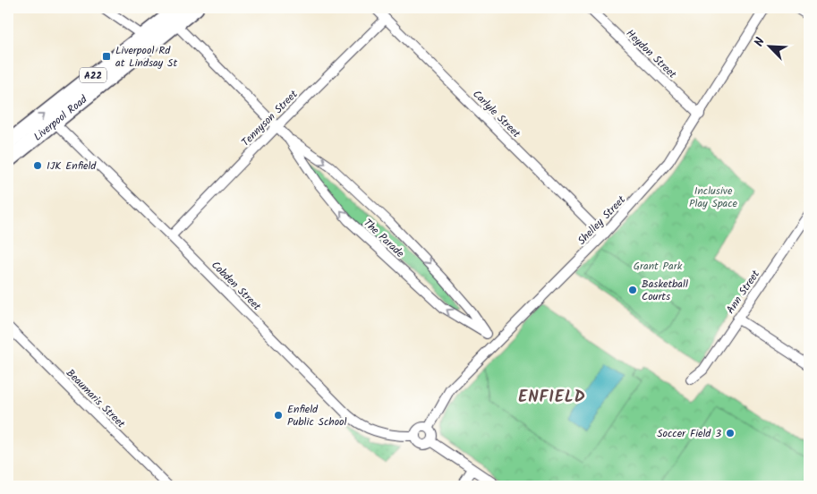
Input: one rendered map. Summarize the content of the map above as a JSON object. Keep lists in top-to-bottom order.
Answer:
{
  "streets": {
    "highway": ["A22", "Liverpool Road"],
    "street": [
      "Heydon Street",
      "Carlyle Street",
      "Tennyson Street",
      "Shelley Street",
      "The Parade",
      "Cobden Street",
      "Ann Street",
      "Beaumaris Street"
    ]
  },
  "crossings": [
    ["Heydon Street", "Shelley Street"],
    ["Carlyle Street", "Tennyson Street"],
    ["Carlyle Street", "Shelley Street"],
    ["Liverpool Road", "The Parade"],
    ["Liverpool Road", "Cobden Street"],
    ["Tennyson Street", "The Parade"],
    ["Tennyson Street", "Cobden Street"],
    ["Shelley Street", "The Parade"],
    ["Shelley Street", "Cobden Street"]
  ],
  "districts": ["ENFIELD"],
  "parks": ["Inclusive Play Space", "Grant Park"],
  "places": {
    "transit": ["Liverpool Rd at Lindsay St"],
    "other": [
      "IJK Enfield",
      "Basketball Courts",
      "Enfield Public School",
      "Soccer Field 3"
    ]
  },
  "north": "top left"
}
